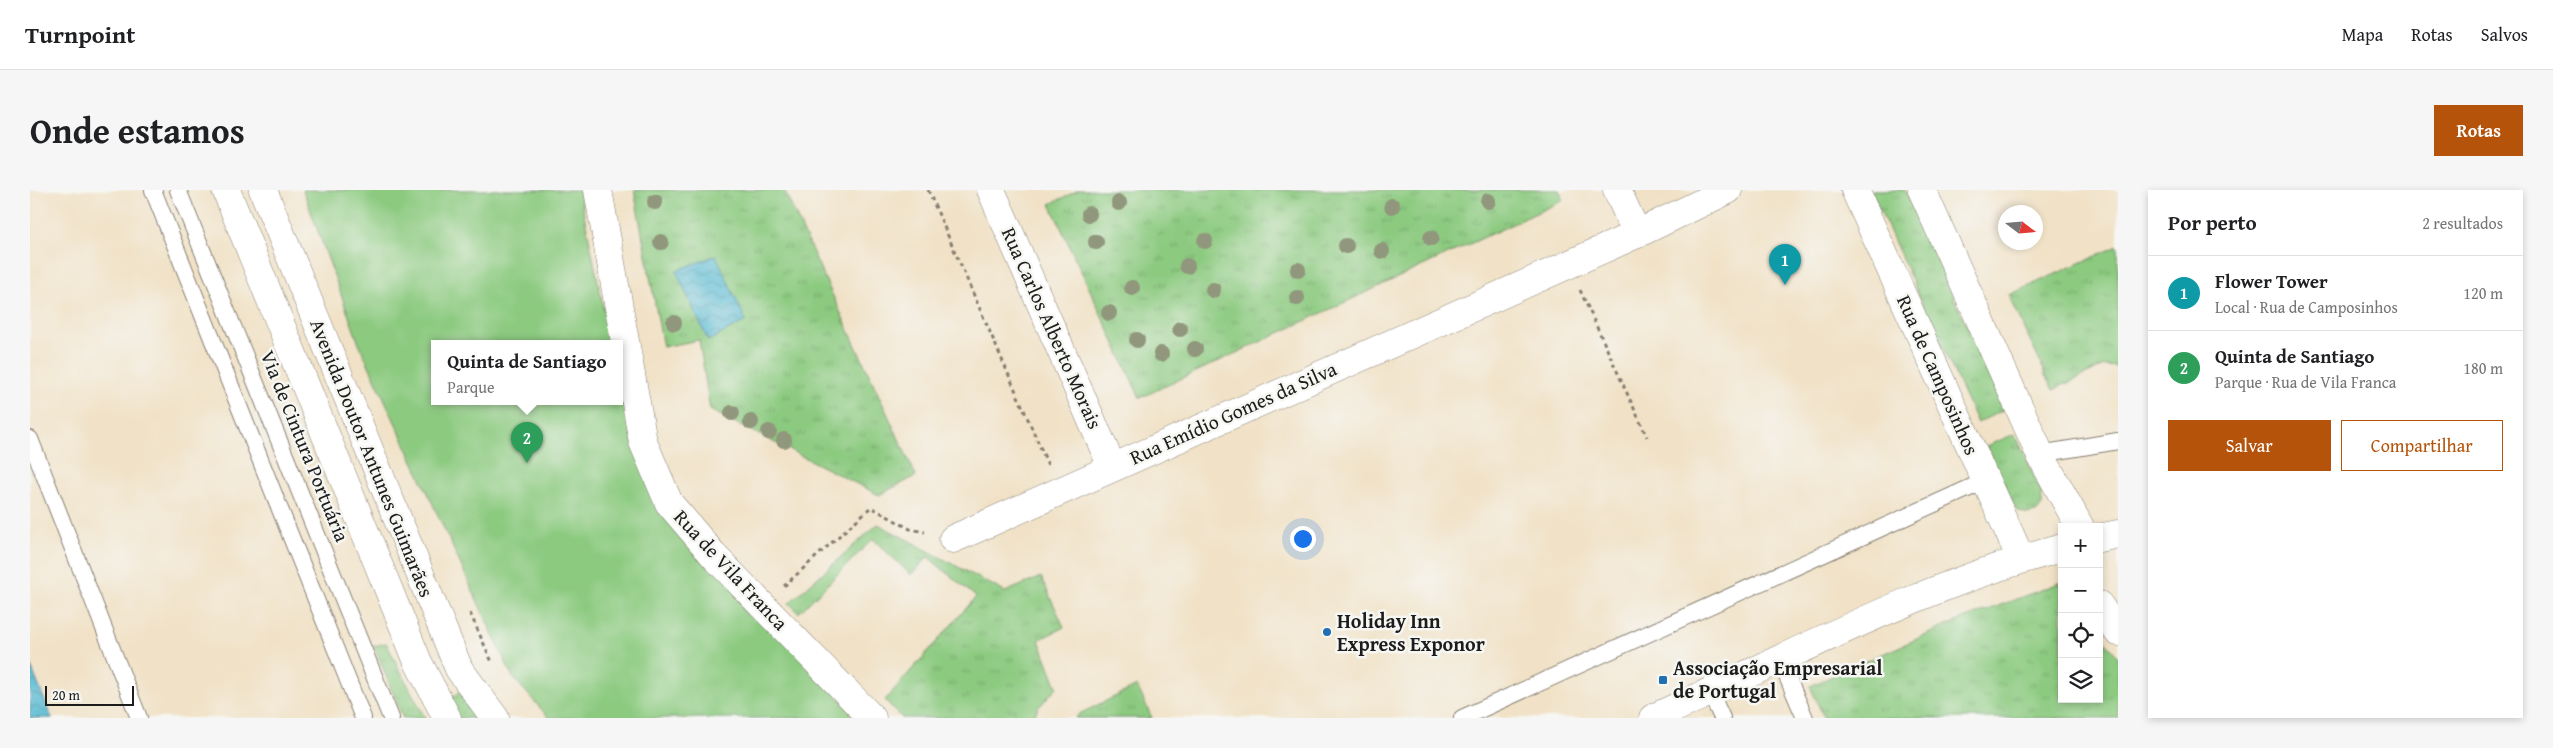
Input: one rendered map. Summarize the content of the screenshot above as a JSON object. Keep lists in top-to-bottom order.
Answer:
{
  "streets": {
    "street": [
      "Rua Carlos Alberto Morais",
      "Rua de Camposinhos",
      "Rua Emídio Gomes da Silva",
      "Avenida Doutor Antunes Guimarães",
      "Rua de Vila Franca"
    ],
    "lane": ["Via de Cintura Portuária"]
  },
  "crossings": [
    ["Rua Carlos Alberto Morais", "Rua Emídio Gomes da Silva"]
  ],
  "places": {
    "other": ["Holiday Inn Express Exponor"],
    "transit": ["Associação Empresarial de Portugal"]
  },
  "scale_bar": "20 m",
  "north": "right",
  "page": {
    "header": "Turnpoint",
    "nav": ["Mapa", "Rotas", "Salvos"],
    "title": "Onde estamos",
    "buttons": [
      "Rotas",
      ["Salvar", "Compartilhar"]
    ],
    "heading": ["Por perto", "2 resultados"],
    "pins": ["1", "2"],
    "list": [
      {
        "mark": "1",
        "name": "Flower Tower",
        "note": "Local · Rua de Camposinhos",
        "value": "120 m"
      },
      {
        "mark": "2",
        "name": "Quinta de Santiago",
        "note": "Parque · Rua de Vila Franca",
        "value": "180 m"
      }
    ],
    "popup": ["Quinta de Santiago", "Parque"],
    "map_buttons": ["+", "−"],
    "scale": "20 m"
  }
}
